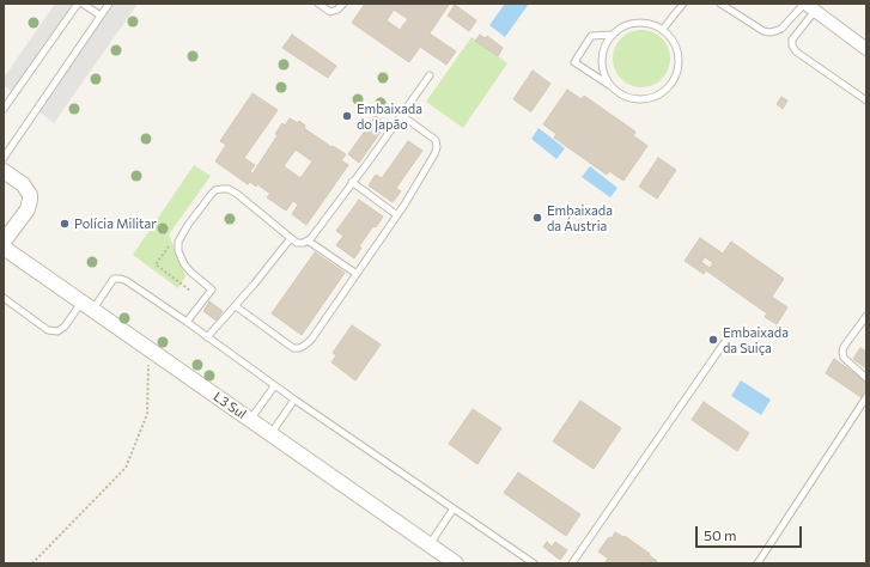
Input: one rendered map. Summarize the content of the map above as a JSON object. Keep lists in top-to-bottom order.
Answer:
{
  "streets": {
    "street": ["L3 Sul"]
  },
  "places": [
    "Embaixada do Japão",
    "Embaixada da Áustria",
    "Polícia Militar",
    "Embaixada da Suiça"
  ],
  "scale_bar": "50 m"
}
